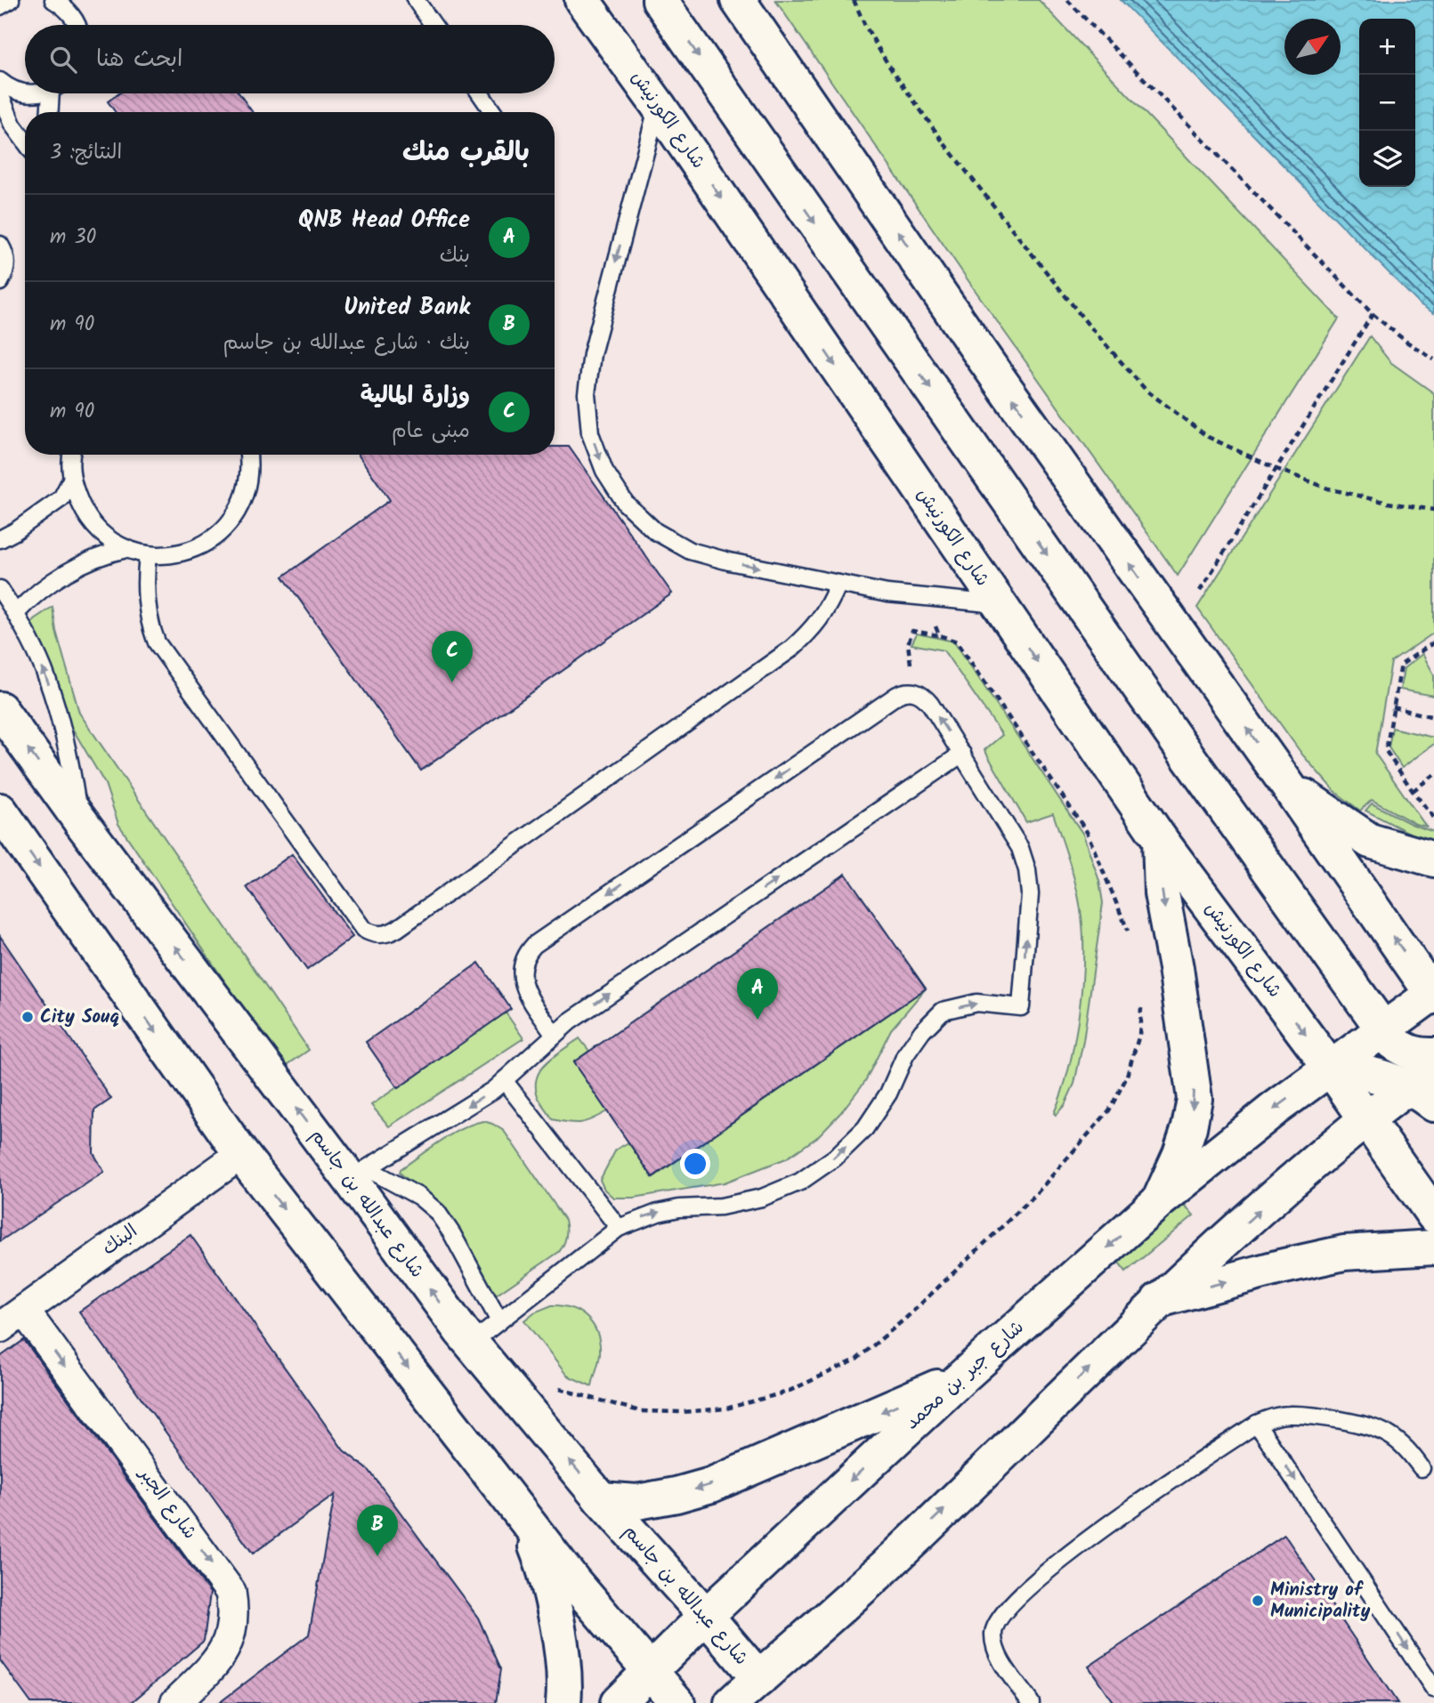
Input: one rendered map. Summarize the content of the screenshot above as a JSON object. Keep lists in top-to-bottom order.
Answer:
{
  "streets": {
    "main road": ["شارع الكورنيش", "شارع عبدالله بن جاسم", "شارع جبر بن محمد"],
    "street": ["البنك", "شارع الجبر"]
  },
  "crossings": [
    ["شارع الكورنيش", "شارع جبر بن محمد"],
    ["شارع عبدالله بن جاسم", "شارع جبر بن محمد"],
    ["البنك", "شارع الجبر"]
  ],
  "one_way": ["شارع الجبر"],
  "places": ["City Souq", "Ministry of Municipality"],
  "north": "top right",
  "page": {
    "map_buttons": ["+", "−"],
    "search": "ابحث هنا",
    "heading": ["بالقرب منك", "النتائج: 3"],
    "list": [
      {
        "mark": "A",
        "name": "QNB Head Office",
        "note": "بنك",
        "value": "30 m"
      },
      {
        "mark": "B",
        "name": "United Bank",
        "note": "بنك · شارع عبدالله بن جاسم",
        "value": "90 m"
      },
      {
        "mark": "C",
        "name": "وزارة المالية",
        "note": "مبنى عام",
        "value": "90 m"
      }
    ],
    "pins": ["C", "A", "B"]
  }
}
